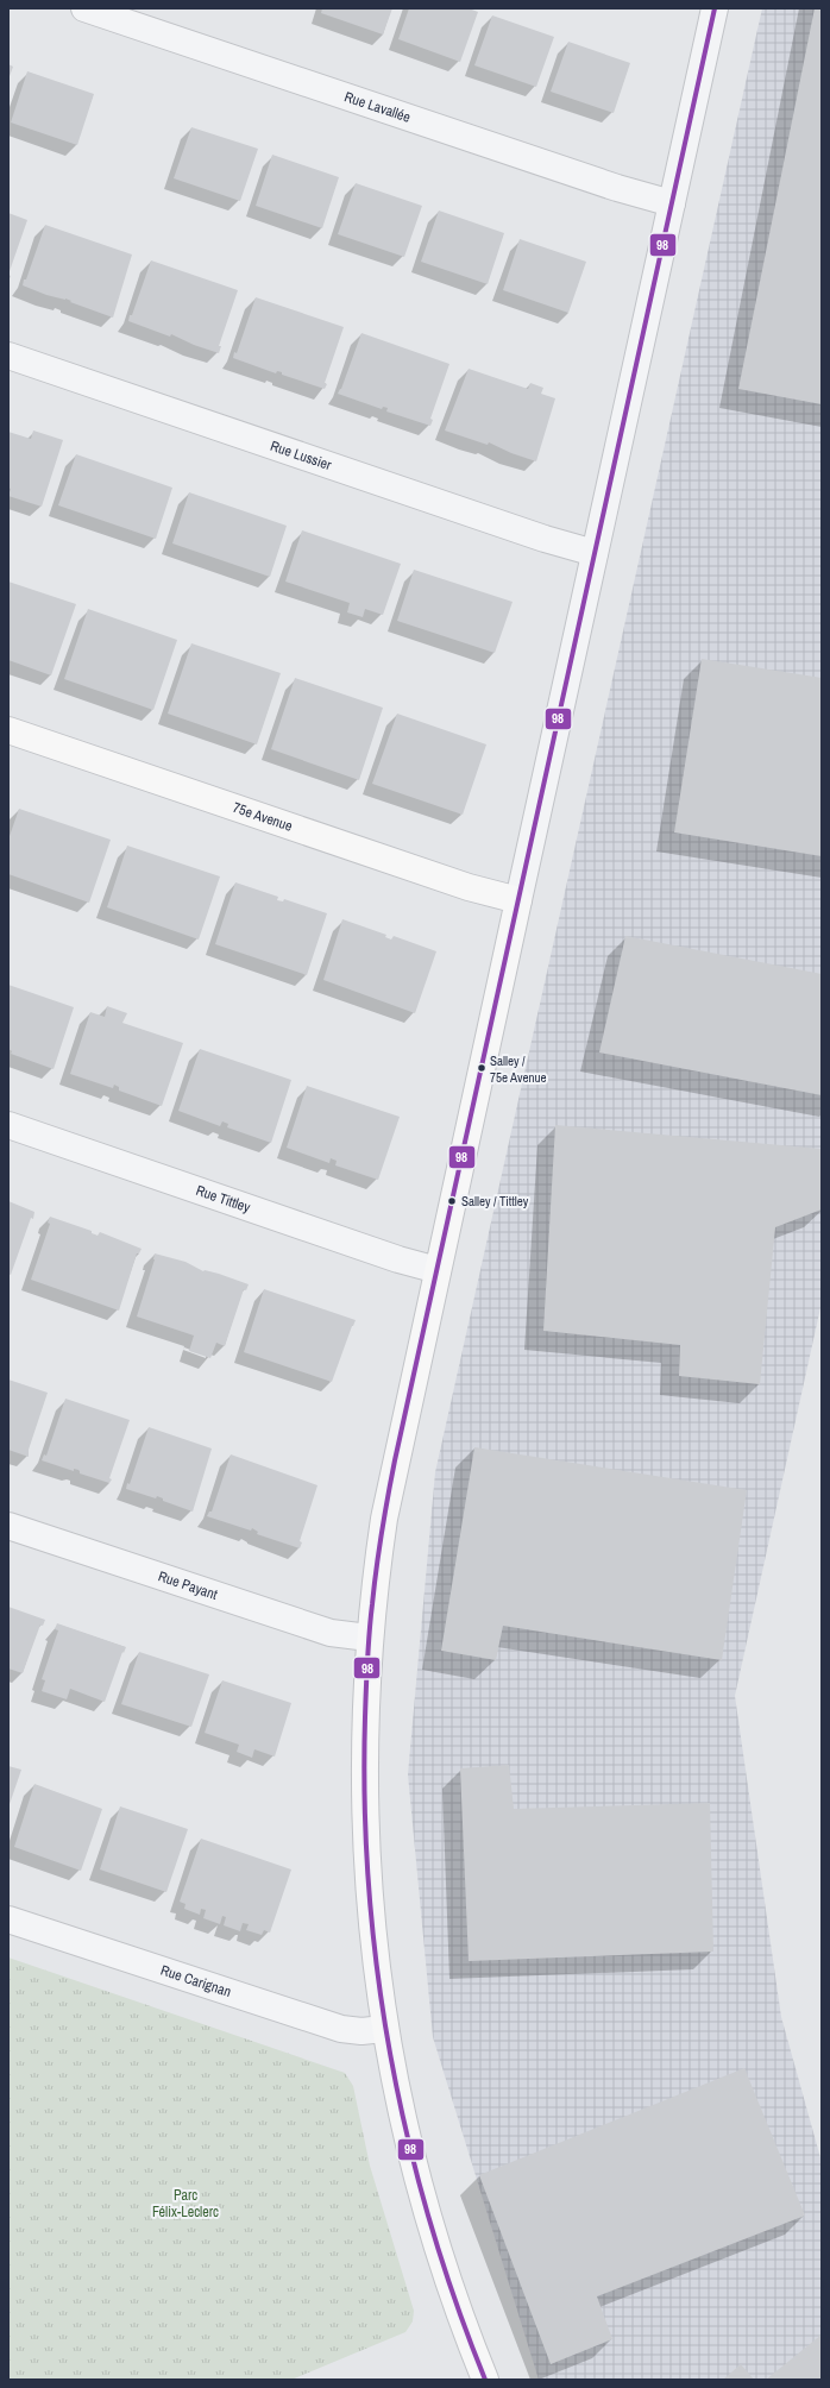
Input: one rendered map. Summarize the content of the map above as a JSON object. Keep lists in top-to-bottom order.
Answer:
{
  "streets": {
    "street": [
      "Rue Lavallée",
      "Rue Lussier",
      "75e Avenue",
      "Rue Tittley",
      "Rue Payant",
      "Rue Carignan"
    ]
  },
  "parks": ["Parc Félix-Leclerc"],
  "places": ["Salley / 75e Avenue", "Salley / Tittley"],
  "lines": ["transit line 98"]
}
